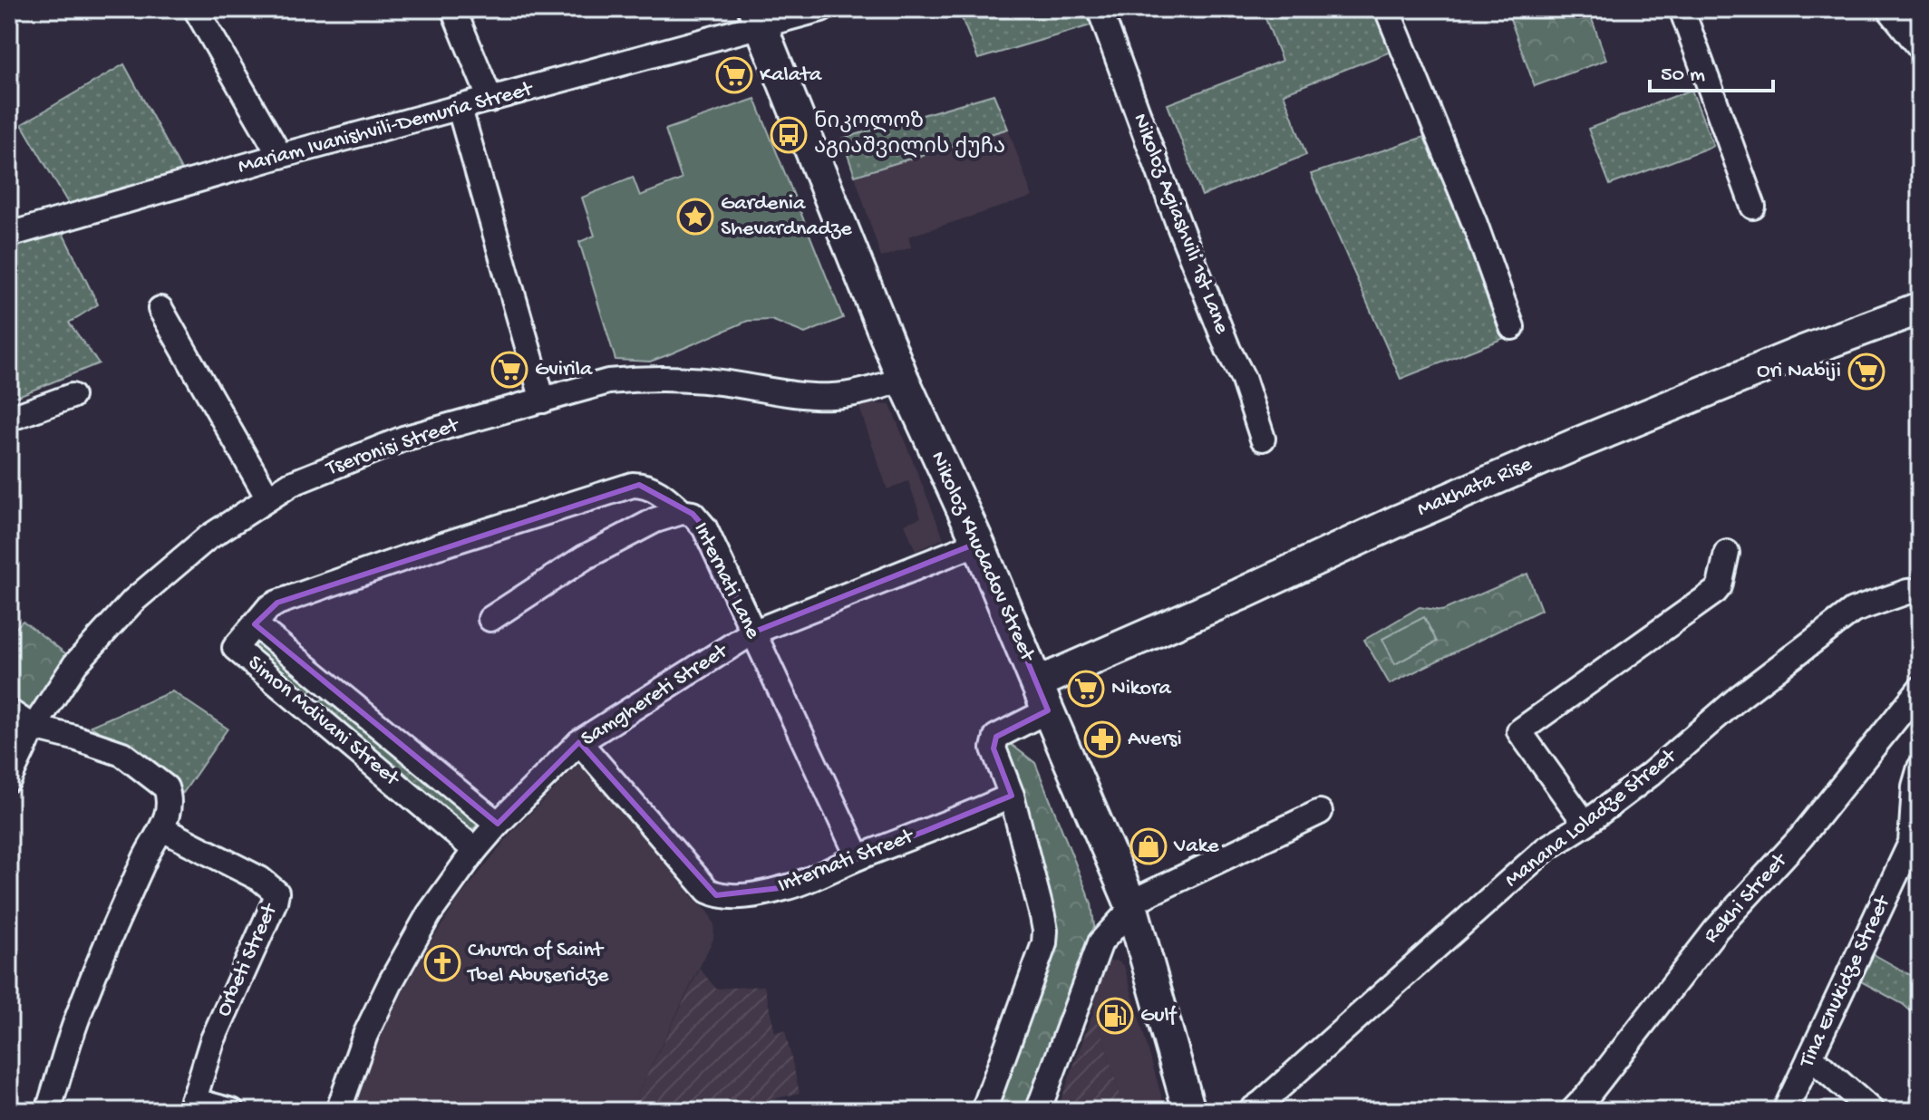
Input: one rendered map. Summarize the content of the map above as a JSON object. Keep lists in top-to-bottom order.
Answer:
{
  "streets": {
    "main road": ["Makhata Rise", "Nikoloz Khudadov Street"],
    "street": [
      "Mariam Ivanishvili-Demuria Street",
      "Nikoloz Agiashvili 1st Lane",
      "Tseronisi Street",
      "Internati Lane",
      "Samghereti Street",
      "Simon Mdivani Street",
      "Manana Loladze Street",
      "Internati Street",
      "Rekhi Street",
      "Orbeti Street",
      "Tina Enukidze Street"
    ]
  },
  "crossings": [
    ["Mariam Ivanishvili-Demuria Street", "Nikoloz Khudadov Street"],
    ["Tseronisi Street", "Nikoloz Khudadov Street"],
    ["Makhata Rise", "Nikoloz Khudadov Street"],
    ["Nikoloz Khudadov Street", "Samghereti Street"],
    ["Internati Lane", "Samghereti Street"],
    ["Internati Lane", "Internati Street"],
    ["Samghereti Street", "Simon Mdivani Street"],
    ["Samghereti Street", "Internati Street"]
  ],
  "places": {
    "supermarket": [
      "Kalata",
      "Gvirila",
      "Ori Nabiji",
      "Nikora"
    ],
    "bus stop": ["ნიკოლოზ აგიაშვილის ქუჩა"],
    "place": ["Gardenia Shevardnadze"],
    "pharmacy": ["Aversi"],
    "shop": ["Vake"],
    "church": ["Church of Saint Tbel Abuseridze"],
    "fuel station": ["Gulf"]
  },
  "scale_bar": "50 m"
}
